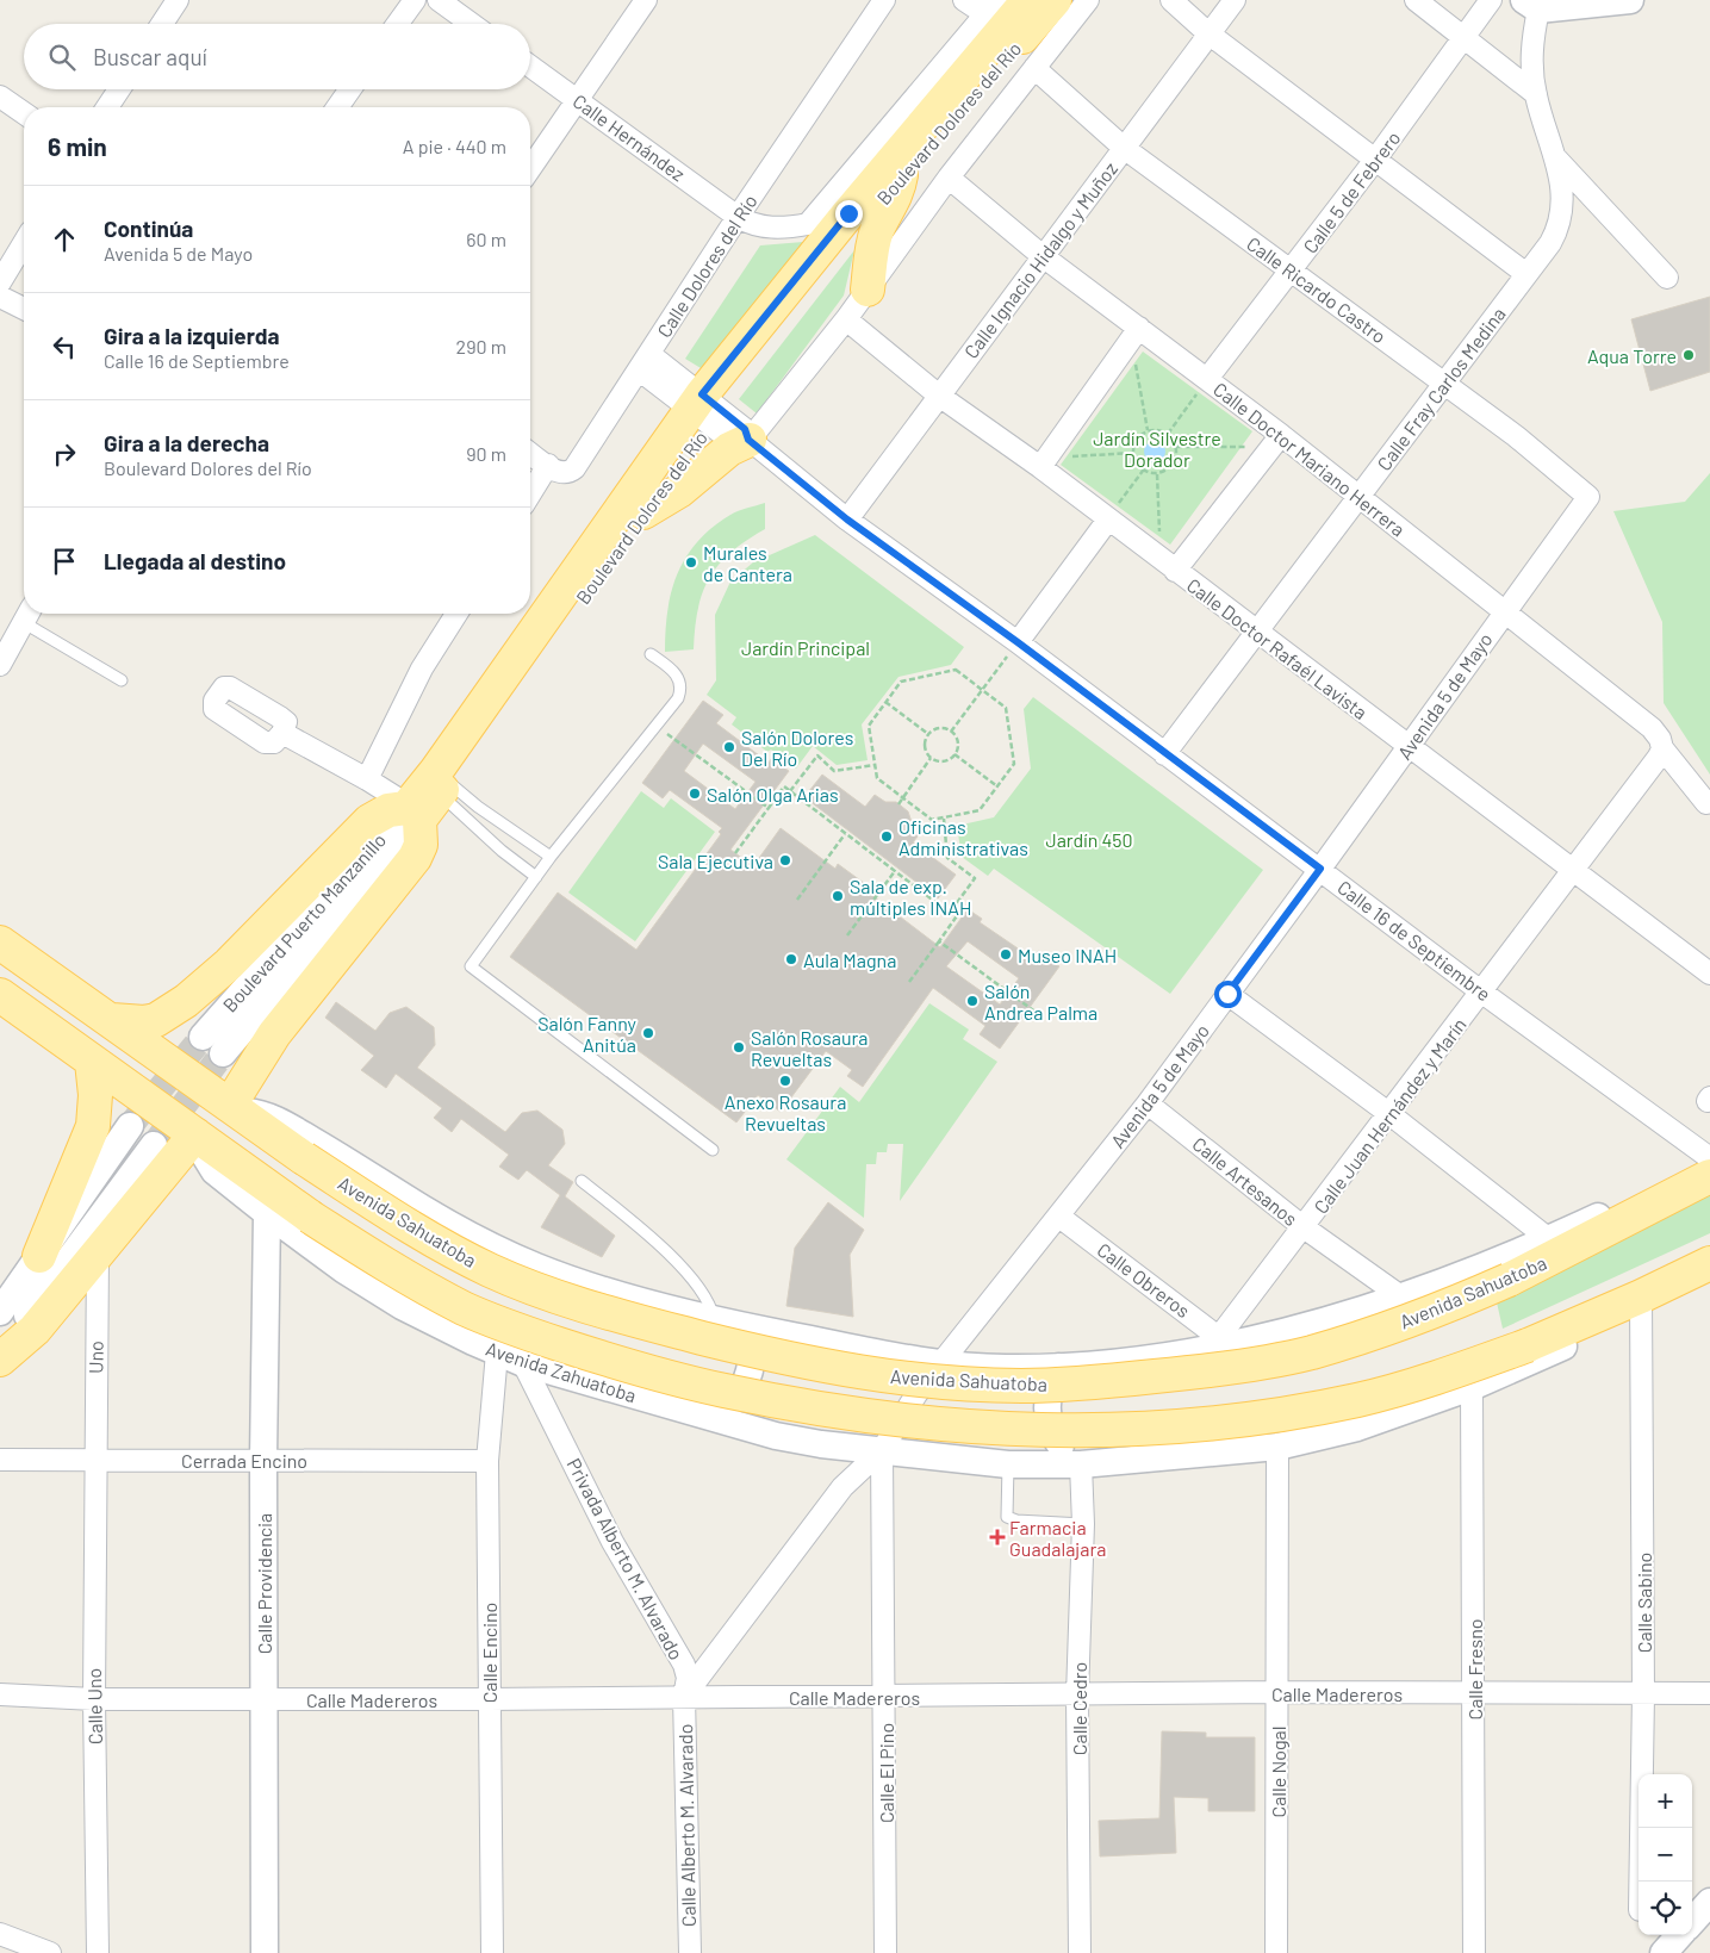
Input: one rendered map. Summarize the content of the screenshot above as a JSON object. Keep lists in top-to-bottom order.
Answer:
{
  "streets": {
    "main road": ["Boulevard Dolores del Río", "Avenida Sahuatoba"],
    "street": [
      "Calle Hernández",
      "Calle 5 de Febrero",
      "Calle Ignacio Hidalgo y Muñoz",
      "Calle Dolores del Río",
      "Calle Ricardo Castro",
      "Calle Fray Carlos Medina",
      "Calle Doctor Mariano Herrera",
      "Calle Doctor Rafaél Lavista",
      "Avenida 5 de Mayo",
      "Boulevard Puerto Manzanillo",
      "Calle 16 de Septiembre",
      "Calle Juan Hernández y Marín",
      "Calle Artesanos",
      "Calle Obreros",
      "Uno",
      "Avenida Zahuatoba",
      "Cerrada Encino",
      "Privada Alberto M. Alvarado",
      "Calle Providencia",
      "Calle Sabino",
      "Calle Encino",
      "Calle Fresno",
      "Calle Madereros",
      "Calle Uno",
      "Calle Cedro",
      "Calle Nogal",
      "Calle El Pino",
      "Calle Alberto M. Alvarado"
    ]
  },
  "crossings": [
    ["Boulevard Dolores del Río", "Boulevard Puerto Manzanillo"],
    ["Boulevard Dolores del Río", "Calle 16 de Septiembre"],
    ["Calle Hernández", "Calle Dolores del Río"],
    ["Calle 5 de Febrero", "Calle Ricardo Castro"],
    ["Calle 5 de Febrero", "Calle Doctor Mariano Herrera"],
    ["Calle Ignacio Hidalgo y Muñoz", "Calle Ricardo Castro"],
    ["Calle Ignacio Hidalgo y Muñoz", "Calle Doctor Mariano Herrera"],
    ["Calle Ignacio Hidalgo y Muñoz", "Calle Doctor Rafaél Lavista"],
    ["Calle Ignacio Hidalgo y Muñoz", "Calle 16 de Septiembre"],
    ["Calle Dolores del Río", "Calle 16 de Septiembre"],
    ["Calle Ricardo Castro", "Calle Fray Carlos Medina"],
    ["Calle Ricardo Castro", "Avenida 5 de Mayo"],
    ["Calle Fray Carlos Medina", "Calle Doctor Mariano Herrera"],
    ["Calle Fray Carlos Medina", "Calle Doctor Rafaél Lavista"],
    ["Calle Fray Carlos Medina", "Calle 16 de Septiembre"],
    ["Calle Doctor Mariano Herrera", "Avenida 5 de Mayo"],
    ["Calle Doctor Mariano Herrera", "Calle Juan Hernández y Marín"],
    ["Calle Doctor Rafaél Lavista", "Avenida 5 de Mayo"],
    ["Calle Doctor Rafaél Lavista", "Calle Juan Hernández y Marín"],
    ["Avenida 5 de Mayo", "Calle 16 de Septiembre"],
    ["Avenida 5 de Mayo", "Calle Artesanos"],
    ["Avenida 5 de Mayo", "Avenida Sahuatoba"],
    ["Avenida 5 de Mayo", "Calle Obreros"],
    ["Avenida 5 de Mayo", "Privada Alberto M. Alvarado"],
    ["Calle 16 de Septiembre", "Calle Juan Hernández y Marín"],
    ["Calle 16 de Septiembre", "Avenida Sahuatoba"],
    ["Calle Juan Hernández y Marín", "Calle Artesanos"],
    ["Calle Juan Hernández y Marín", "Avenida Sahuatoba"],
    ["Calle Juan Hernández y Marín", "Calle Obreros"],
    ["Calle Artesanos", "Avenida Sahuatoba"],
    ["Avenida Sahuatoba", "Calle Obreros"],
    ["Uno", "Cerrada Encino"],
    ["Uno", "Calle Uno"],
    ["Avenida Zahuatoba", "Privada Alberto M. Alvarado"],
    ["Avenida Zahuatoba", "Calle Providencia"],
    ["Avenida Zahuatoba", "Calle Encino"],
    ["Avenida Zahuatoba", "Calle El Pino"],
    ["Cerrada Encino", "Calle Providencia"],
    ["Cerrada Encino", "Calle Encino"],
    ["Cerrada Encino", "Calle Uno"],
    ["Privada Alberto M. Alvarado", "Calle Madereros"],
    ["Privada Alberto M. Alvarado", "Calle El Pino"],
    ["Privada Alberto M. Alvarado", "Calle Alberto M. Alvarado"],
    ["Calle Providencia", "Calle Madereros"],
    ["Calle Sabino", "Calle Madereros"],
    ["Calle Encino", "Calle Madereros"],
    ["Calle Fresno", "Calle Madereros"],
    ["Calle Madereros", "Calle Uno"],
    ["Calle Madereros", "Calle Cedro"],
    ["Calle Madereros", "Calle Nogal"],
    ["Calle Madereros", "Calle El Pino"],
    ["Calle Madereros", "Calle Alberto M. Alvarado"]
  ],
  "parks": ["Jardín Silvestre Dorador", "Jardín Principal", "Jardín 450"],
  "places": {
    "other": [
      "Aqua Torre",
      "Murales de Cantera",
      "Salón Dolores Del Río",
      "Salón Olga Arias",
      "Oficinas Administrativas",
      "Sala Ejecutiva",
      "Sala de exp. múltiples INAH",
      "Museo INAH",
      "Aula Magna",
      "Salón Andrea Palma",
      "Salón Fanny Anitúa",
      "Salón Rosaura Revueltas",
      "Anexo Rosaura Revueltas"
    ],
    "health": ["Farmacia Guadalajara"]
  },
  "page": {
    "search": "Buscar aquí",
    "heading": ["6 min", "A pie · 440 m"],
    "list": [
      ["Continúa", "Avenida 5 de Mayo", "60 m"],
      ["Gira a la izquierda", "Calle 16 de Septiembre", "290 m"],
      ["Gira a la derecha", "Boulevard Dolores del Río", "90 m"],
      "Llegada al destino"
    ],
    "map_buttons": ["+", "−"]
  }
}
